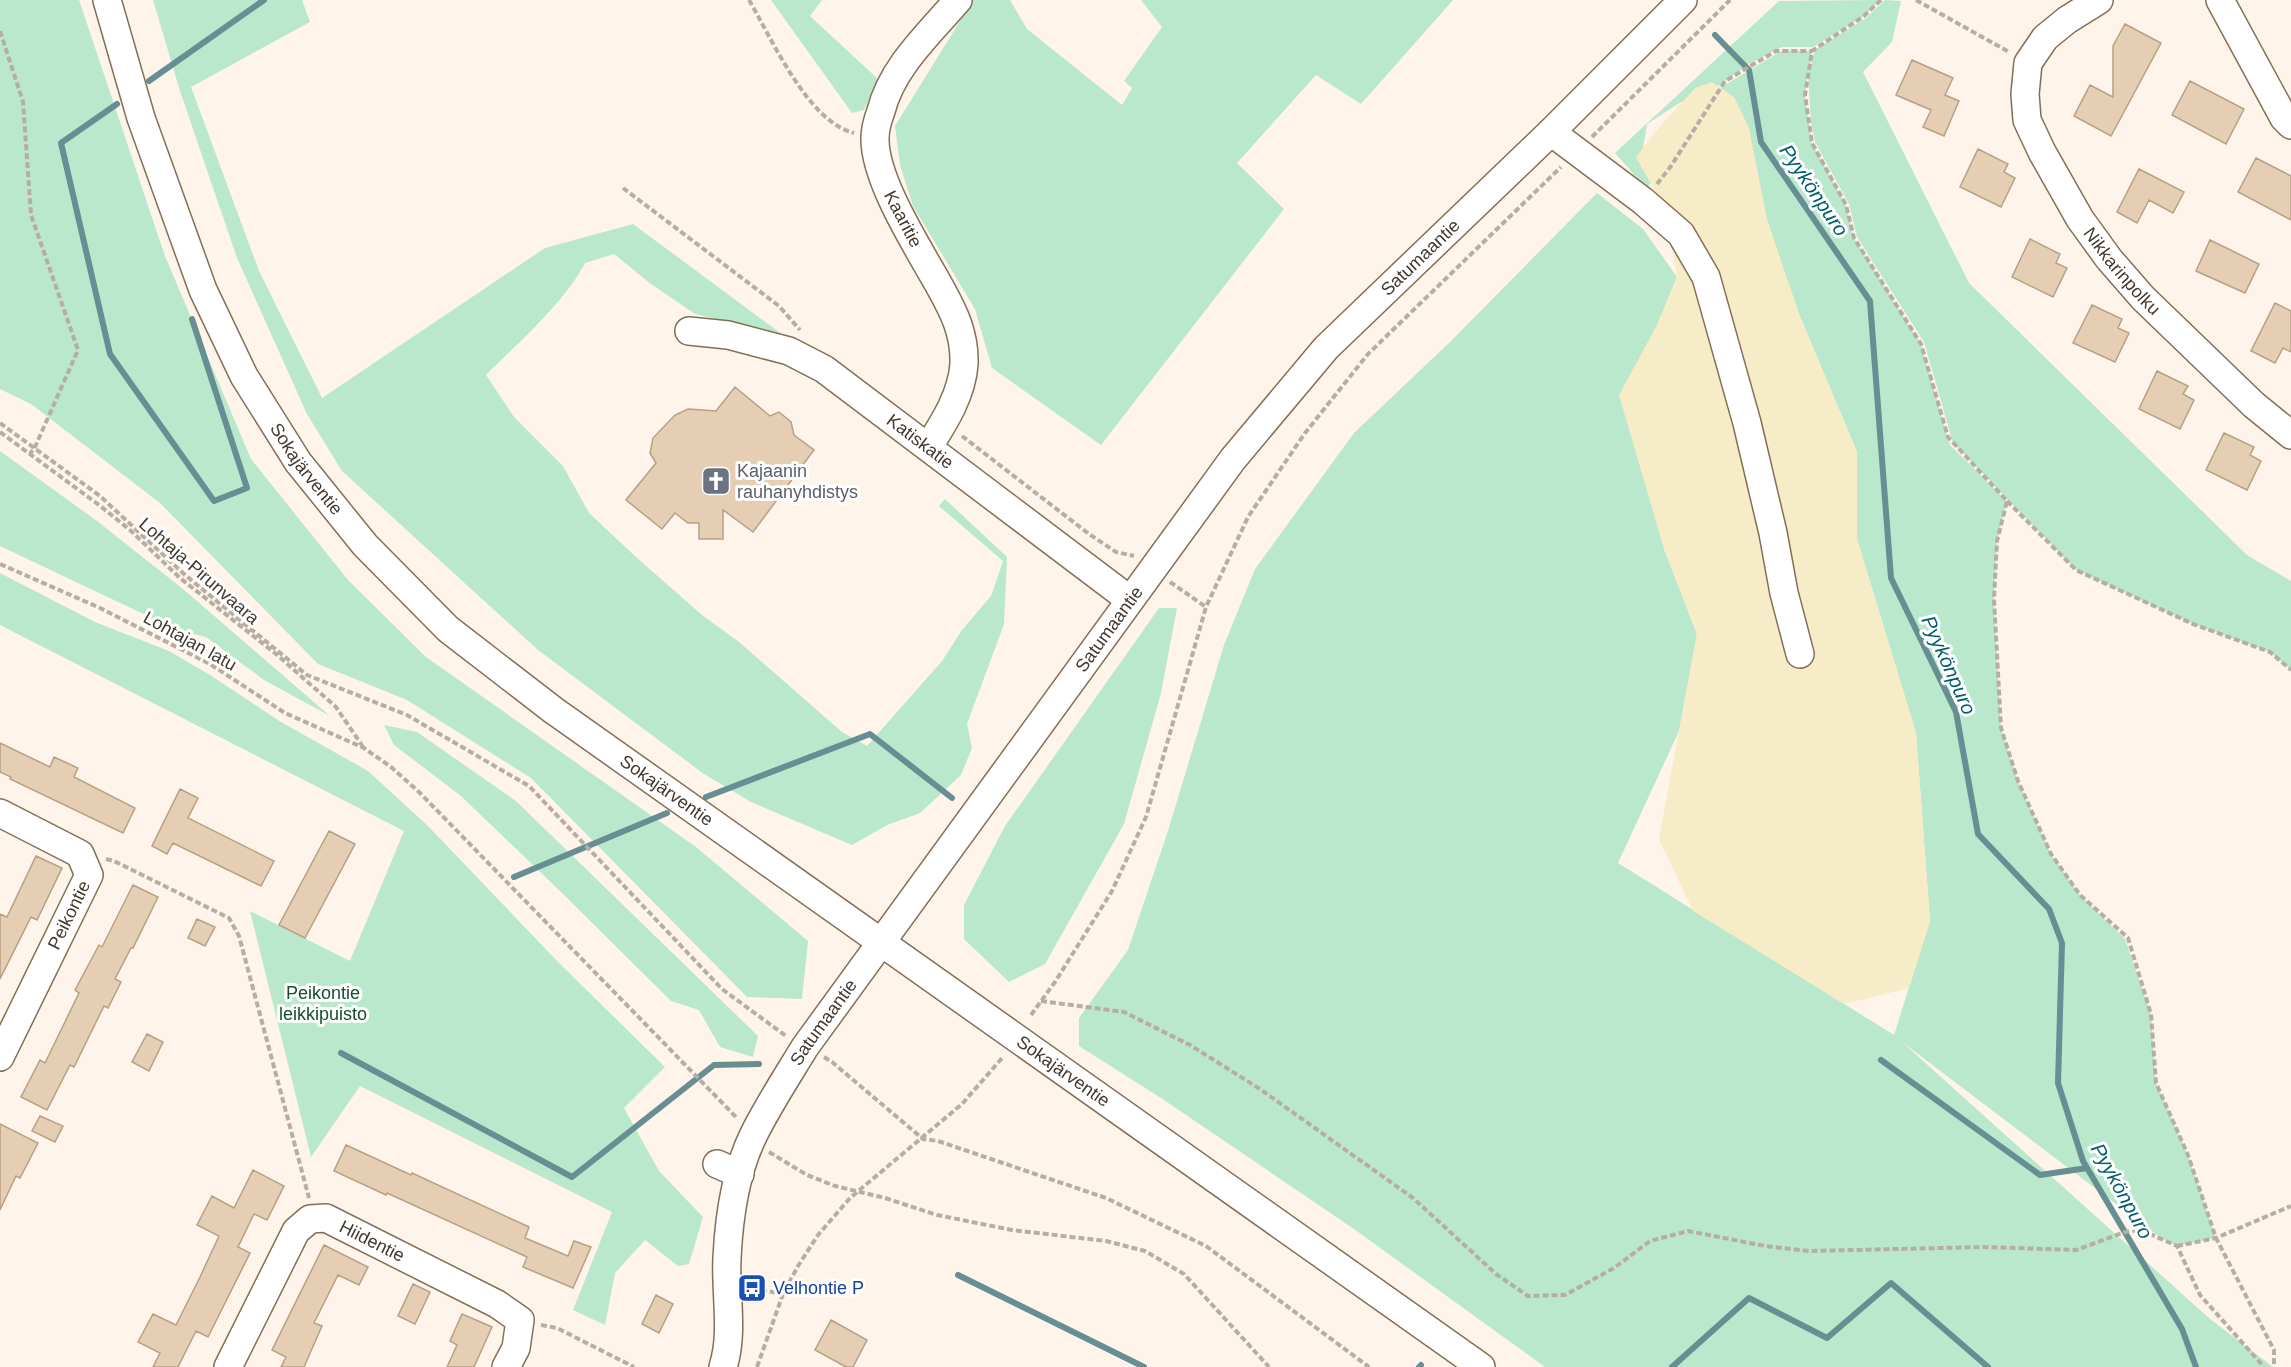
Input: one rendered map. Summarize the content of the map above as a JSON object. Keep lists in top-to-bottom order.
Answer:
{
  "streets": {
    "street": [
      "Kaaritie",
      "Satumaantie",
      "Nikkarinpolku",
      "Katiskatie",
      "Sokajärventie",
      "Peikontie",
      "Hiidentie"
    ],
    "path": ["Lohtaja-Pirunvaara", "Lohtajan latu"]
  },
  "crossings": [
    ["Kaaritie", "Katiskatie"],
    ["Satumaantie", "Katiskatie"],
    ["Satumaantie", "Sokajärventie"],
    ["Lohtaja-Pirunvaara", "Lohtajan latu"]
  ],
  "water": ["Pyykönpuro"],
  "parks": ["Peikontie leikkipuisto"],
  "places": {
    "church": ["Kajaanin rauhanyhdistys"],
    "bus stop": ["Velhontie P"]
  }
}
